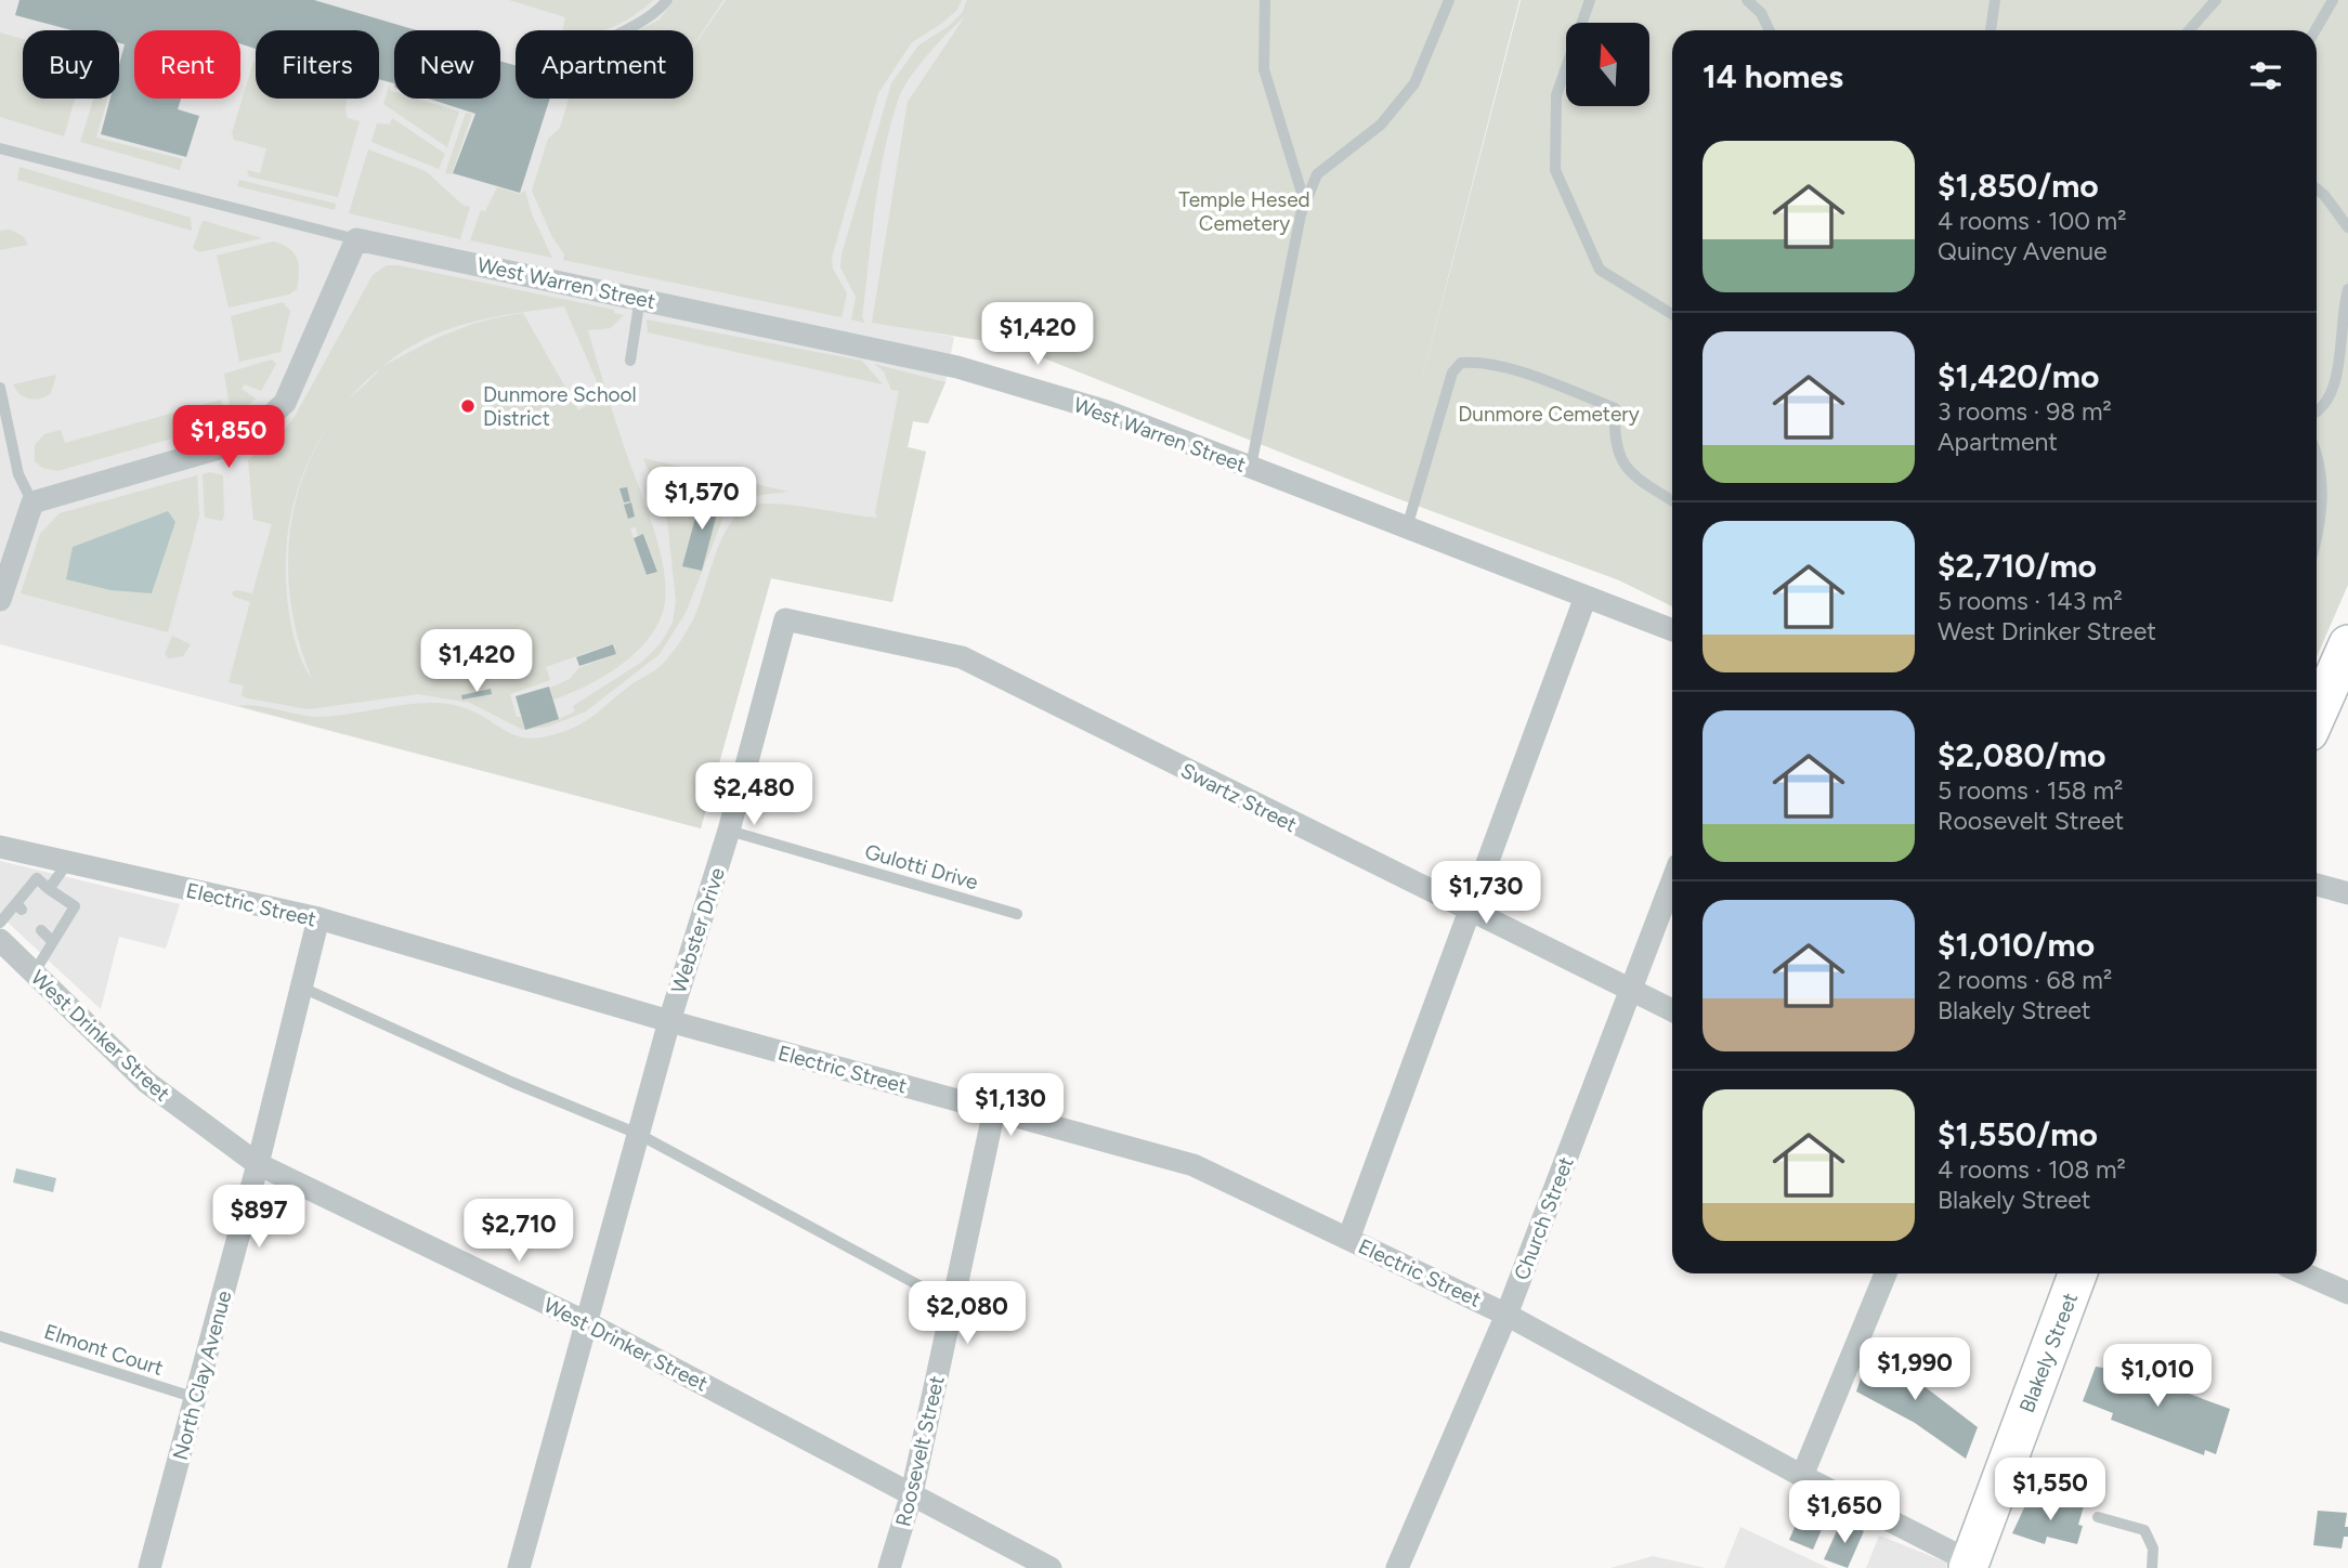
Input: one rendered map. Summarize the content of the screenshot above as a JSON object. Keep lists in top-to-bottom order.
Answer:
{
  "streets": {
    "main road": ["Blakely Street"],
    "street": [
      "West Warren Street",
      "Swartz Street",
      "Electric Street",
      "Webster Drive",
      "West Drinker Street",
      "Church Street",
      "North Clay Avenue",
      "Roosevelt Street"
    ],
    "lane": ["Gulotti Drive", "Elmont Court"]
  },
  "crossings": [
    ["Swartz Street", "Webster Drive"],
    ["Swartz Street", "Church Street"],
    ["Gulotti Drive", "Webster Drive"],
    ["Electric Street", "Webster Drive"],
    ["Electric Street", "Church Street"],
    ["Electric Street", "Blakely Street"],
    ["Electric Street", "North Clay Avenue"],
    ["Electric Street", "Roosevelt Street"],
    ["Webster Drive", "West Drinker Street"],
    ["West Drinker Street", "North Clay Avenue"],
    ["West Drinker Street", "Roosevelt Street"],
    ["Elmont Court", "North Clay Avenue"]
  ],
  "parks": ["Temple Hesed Cemetery", "Dunmore Cemetery"],
  "places": ["Dunmore School District"],
  "north": "top",
  "page": {
    "chip": [
      "Buy",
      "Rent",
      "Filters",
      "New",
      "Apartment"
    ],
    "heading": "14 homes",
    "list": [
      {
        "name": "$1,850/mo",
        "note": "4 rooms · 100 m² · Quincy Avenue"
      },
      {
        "name": "$1,420/mo",
        "note": "3 rooms · 98 m² · Apartment"
      },
      {
        "name": "$2,710/mo",
        "note": "5 rooms · 143 m² · West Drinker Street"
      },
      {
        "name": "$2,080/mo",
        "note": "5 rooms · 158 m² · Roosevelt Street"
      },
      {
        "name": "$1,010/mo",
        "note": "2 rooms · 68 m² · Blakely Street"
      },
      {
        "name": "$1,550/mo",
        "note": "4 rooms · 108 m² · Blakely Street"
      }
    ],
    "price": [
      "$1,420",
      "$1,850",
      "$1,570",
      "$1,420",
      "$2,480",
      "$1,730",
      "$1,130",
      "$897",
      "$2,710",
      "$2,080",
      "$1,990",
      "$1,010",
      "$1,550",
      "$1,650"
    ]
  }
}
